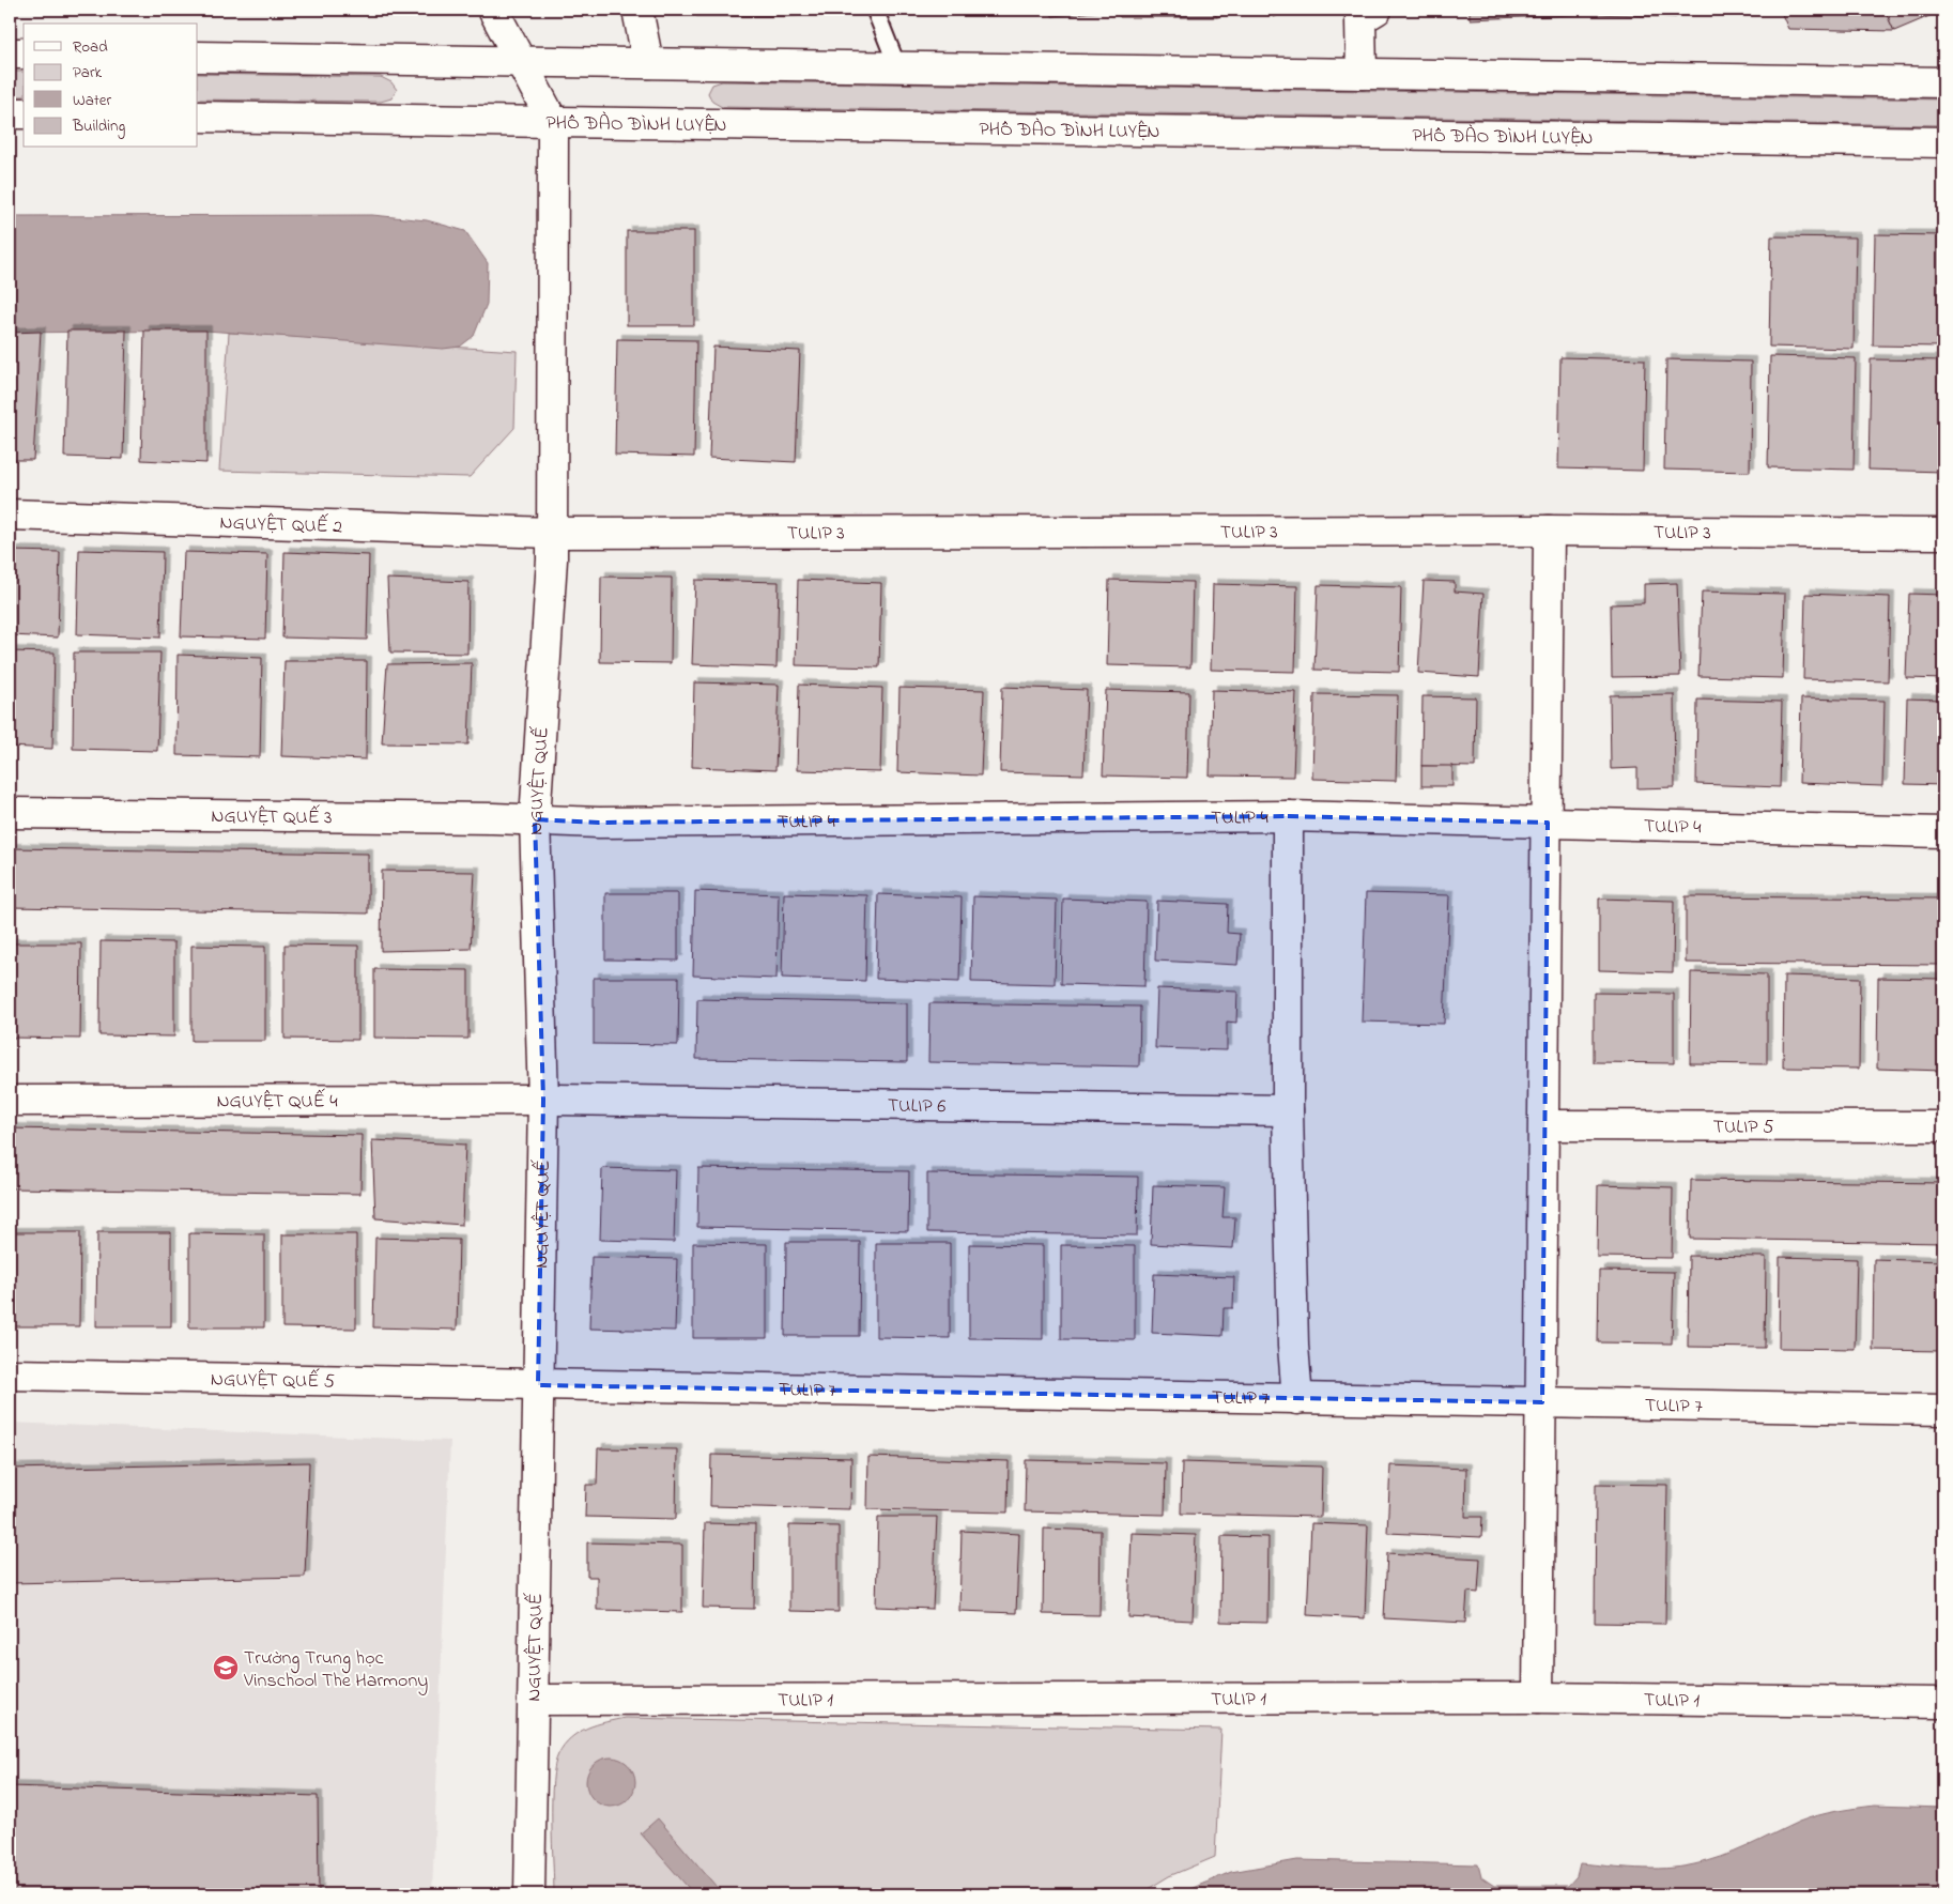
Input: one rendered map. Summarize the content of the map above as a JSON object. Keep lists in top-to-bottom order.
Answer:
{
  "streets": {
    "street": [
      "PHỐ ĐÀO ĐÌNH LUYỆN",
      "NGUYỆT QUẾ 2",
      "TULIP 3",
      "NGUYỆT QUẾ",
      "NGUYỆT QUẾ 3",
      "TULIP 4",
      "NGUYỆT QUẾ 4",
      "TULIP 6",
      "TULIP 5",
      "NGUYỆT QUẾ 5",
      "TULIP 7",
      "TULIP 1"
    ]
  },
  "crossings": [
    ["PHỐ ĐÀO ĐÌNH LUYỆN", "NGUYỆT QUẾ"],
    ["NGUYỆT QUẾ 2", "TULIP 3"],
    ["NGUYỆT QUẾ 2", "NGUYỆT QUẾ"],
    ["TULIP 3", "NGUYỆT QUẾ"],
    ["NGUYỆT QUẾ", "NGUYỆT QUẾ 3"],
    ["NGUYỆT QUẾ", "TULIP 4"],
    ["NGUYỆT QUẾ", "NGUYỆT QUẾ 4"],
    ["NGUYỆT QUẾ", "TULIP 6"],
    ["NGUYỆT QUẾ", "NGUYỆT QUẾ 5"],
    ["NGUYỆT QUẾ", "TULIP 7"],
    ["NGUYỆT QUẾ", "TULIP 1"],
    ["NGUYỆT QUẾ 3", "TULIP 4"],
    ["NGUYỆT QUẾ 4", "TULIP 6"],
    ["NGUYỆT QUẾ 5", "TULIP 7"]
  ],
  "places": {
    "school or university": ["Trường Trung học Vinschool The Harmony"]
  },
  "legend": [
    "Road",
    "Park",
    "Water",
    "Building"
  ]
}
